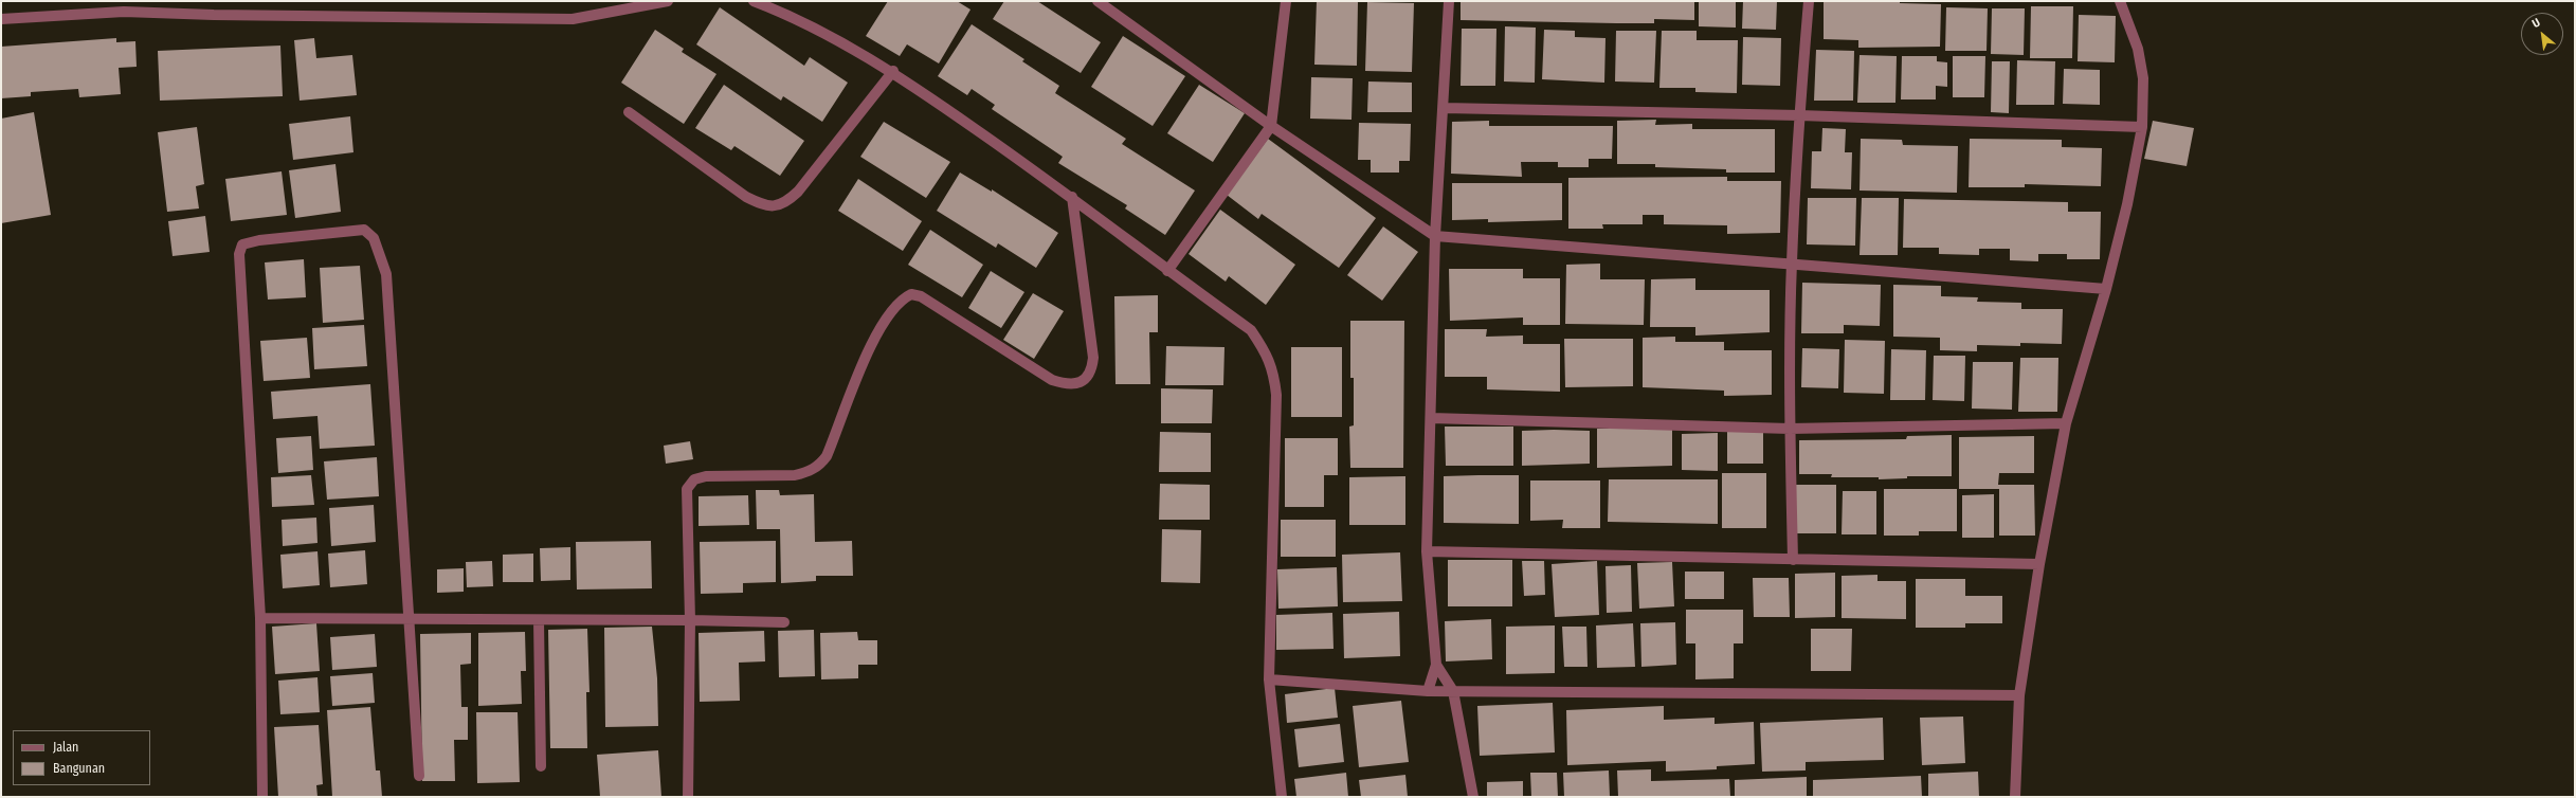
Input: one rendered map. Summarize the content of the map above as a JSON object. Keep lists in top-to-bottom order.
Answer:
{
  "legend": ["Jalan", "Bangunan"],
  "north": "top left"
}
